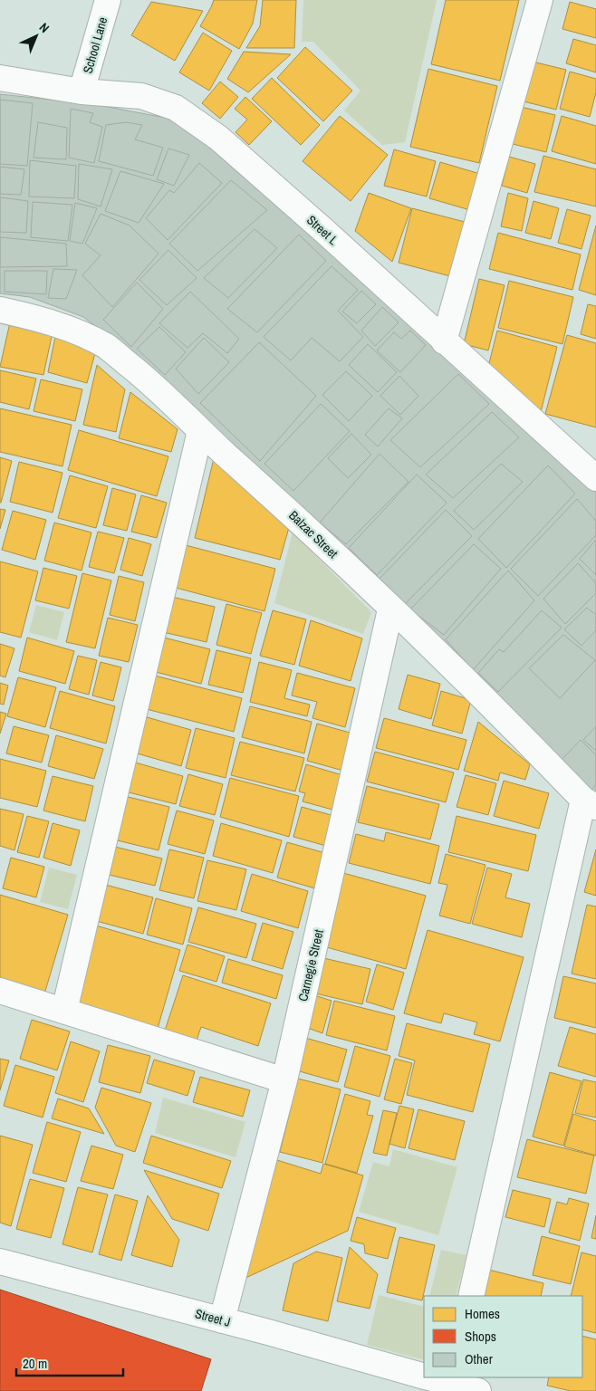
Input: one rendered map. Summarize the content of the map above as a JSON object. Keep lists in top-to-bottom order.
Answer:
{
  "streets": {
    "street": [
      "School Lane",
      "Street L",
      "Balzac Street",
      "Carnegie Street",
      "Street J"
    ]
  },
  "crossings": [
    ["School Lane", "Street L"],
    ["Balzac Street", "Carnegie Street"],
    ["Carnegie Street", "Street J"]
  ],
  "legend": ["Homes", "Shops", "Other"],
  "scale_bar": "20 m",
  "north": "top right"
}
